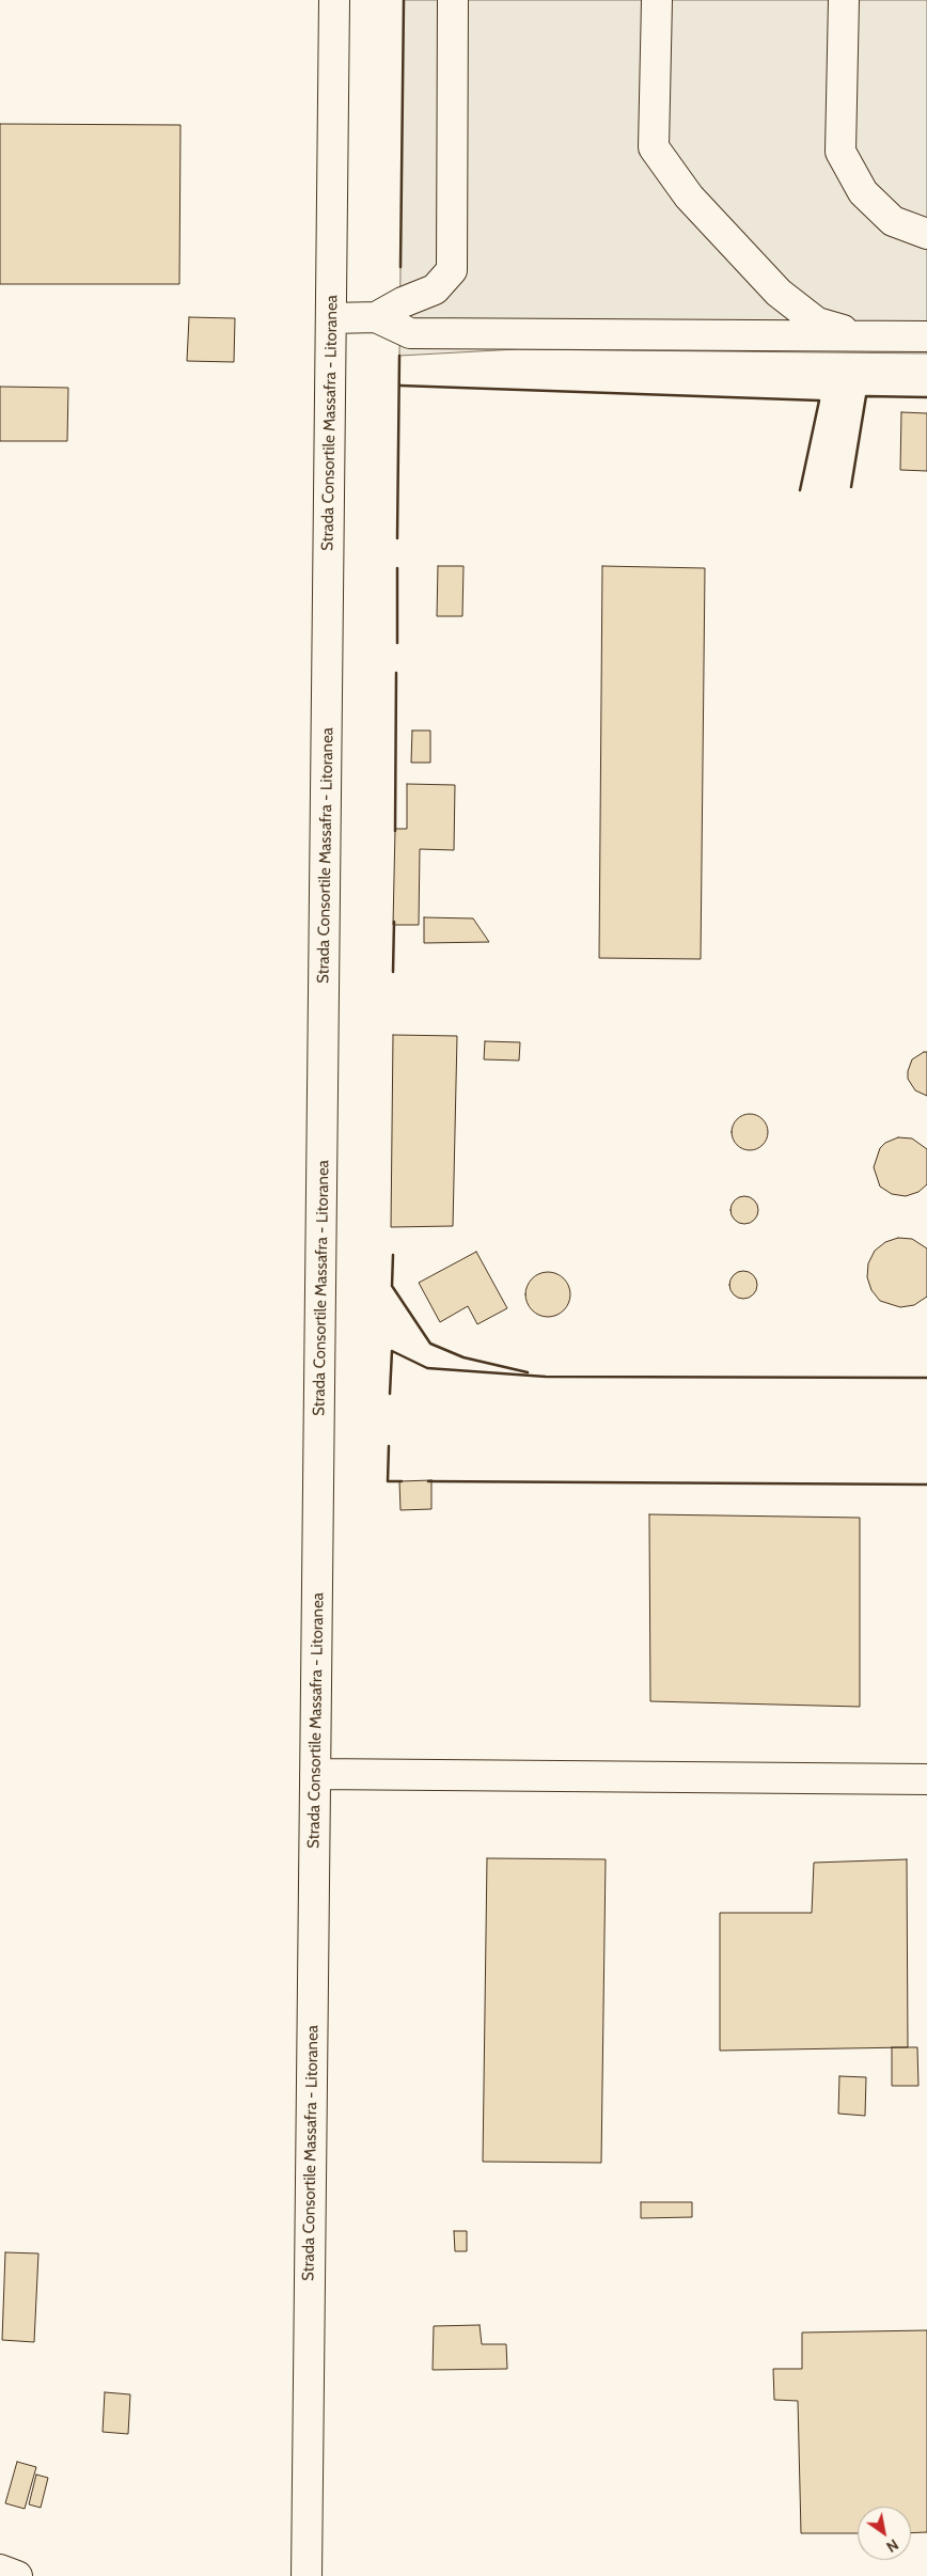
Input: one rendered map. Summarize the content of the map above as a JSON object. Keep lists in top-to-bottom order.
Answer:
{
  "streets": {
    "street": ["Strada Consortile Massafra - Litoranea"]
  },
  "north": "bottom right"
}
